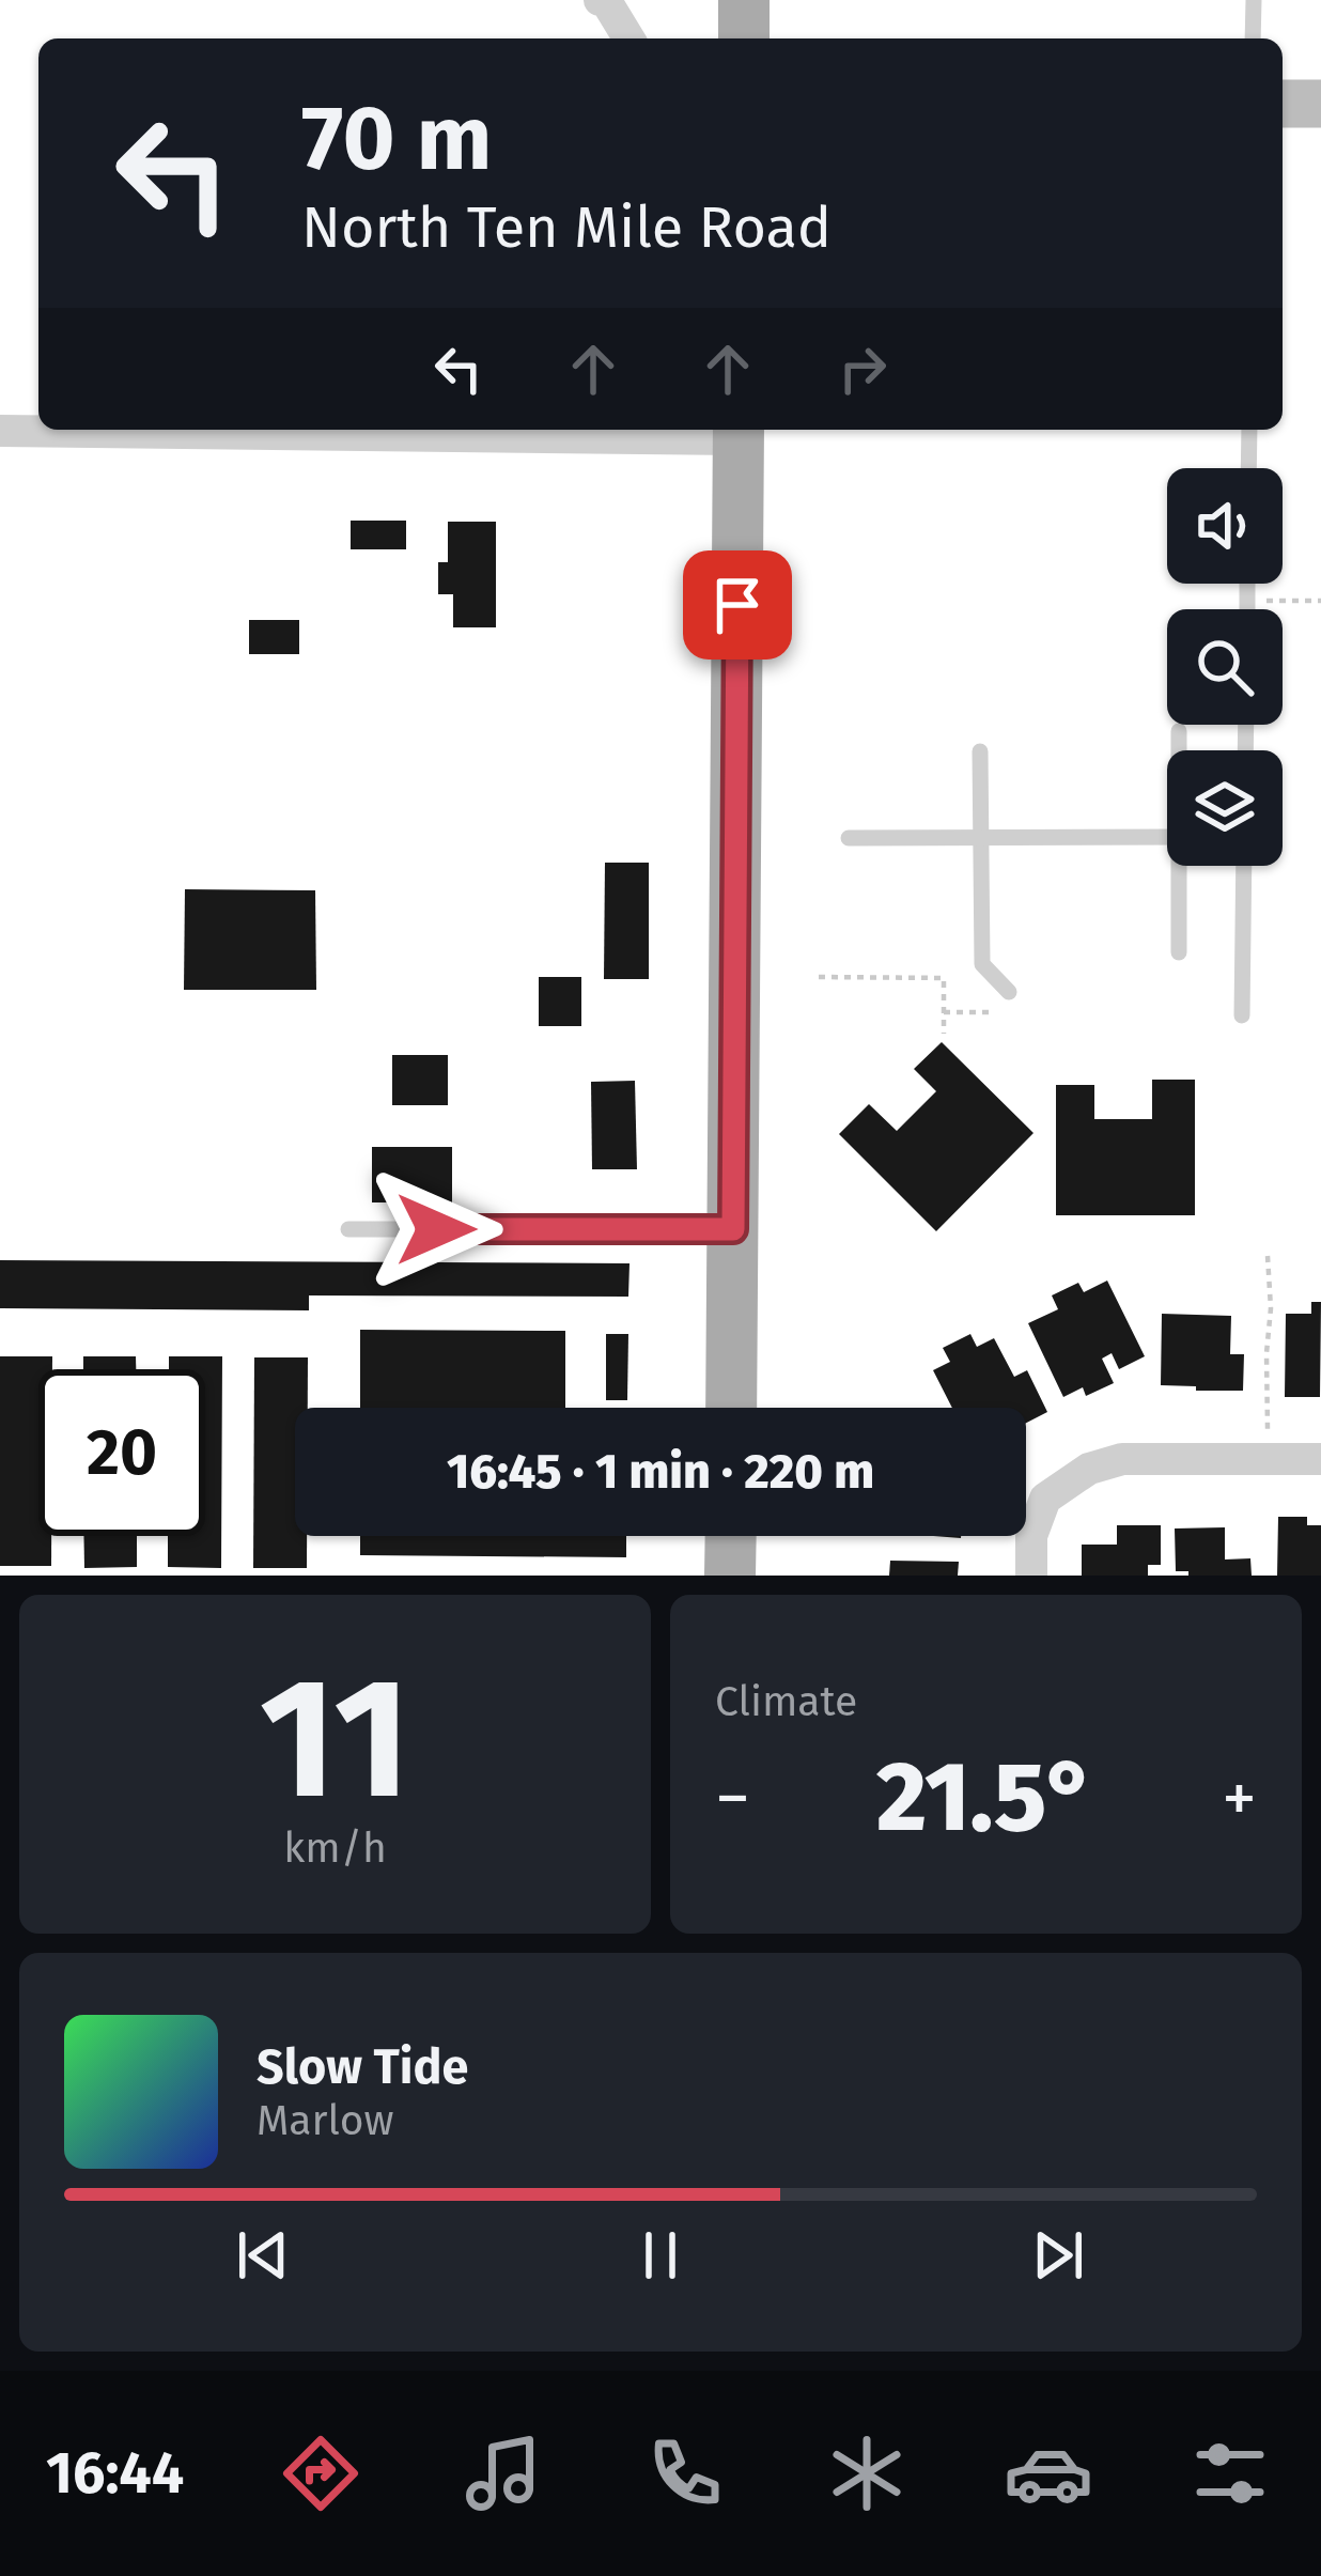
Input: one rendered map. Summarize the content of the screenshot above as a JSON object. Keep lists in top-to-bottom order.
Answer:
{
  "page": {
    "turn": ["70 m", "North Ten Mile Road"],
    "limit": "20",
    "trip": "16:45 · 1 min · 220 m",
    "tile": [
      ["11", "km/h"],
      "Climate"
    ],
    "heat": ["−", "21.5°", "+"],
    "song": ["Slow Tide", "Marlow"],
    "tabs": "16:44"
  }
}
